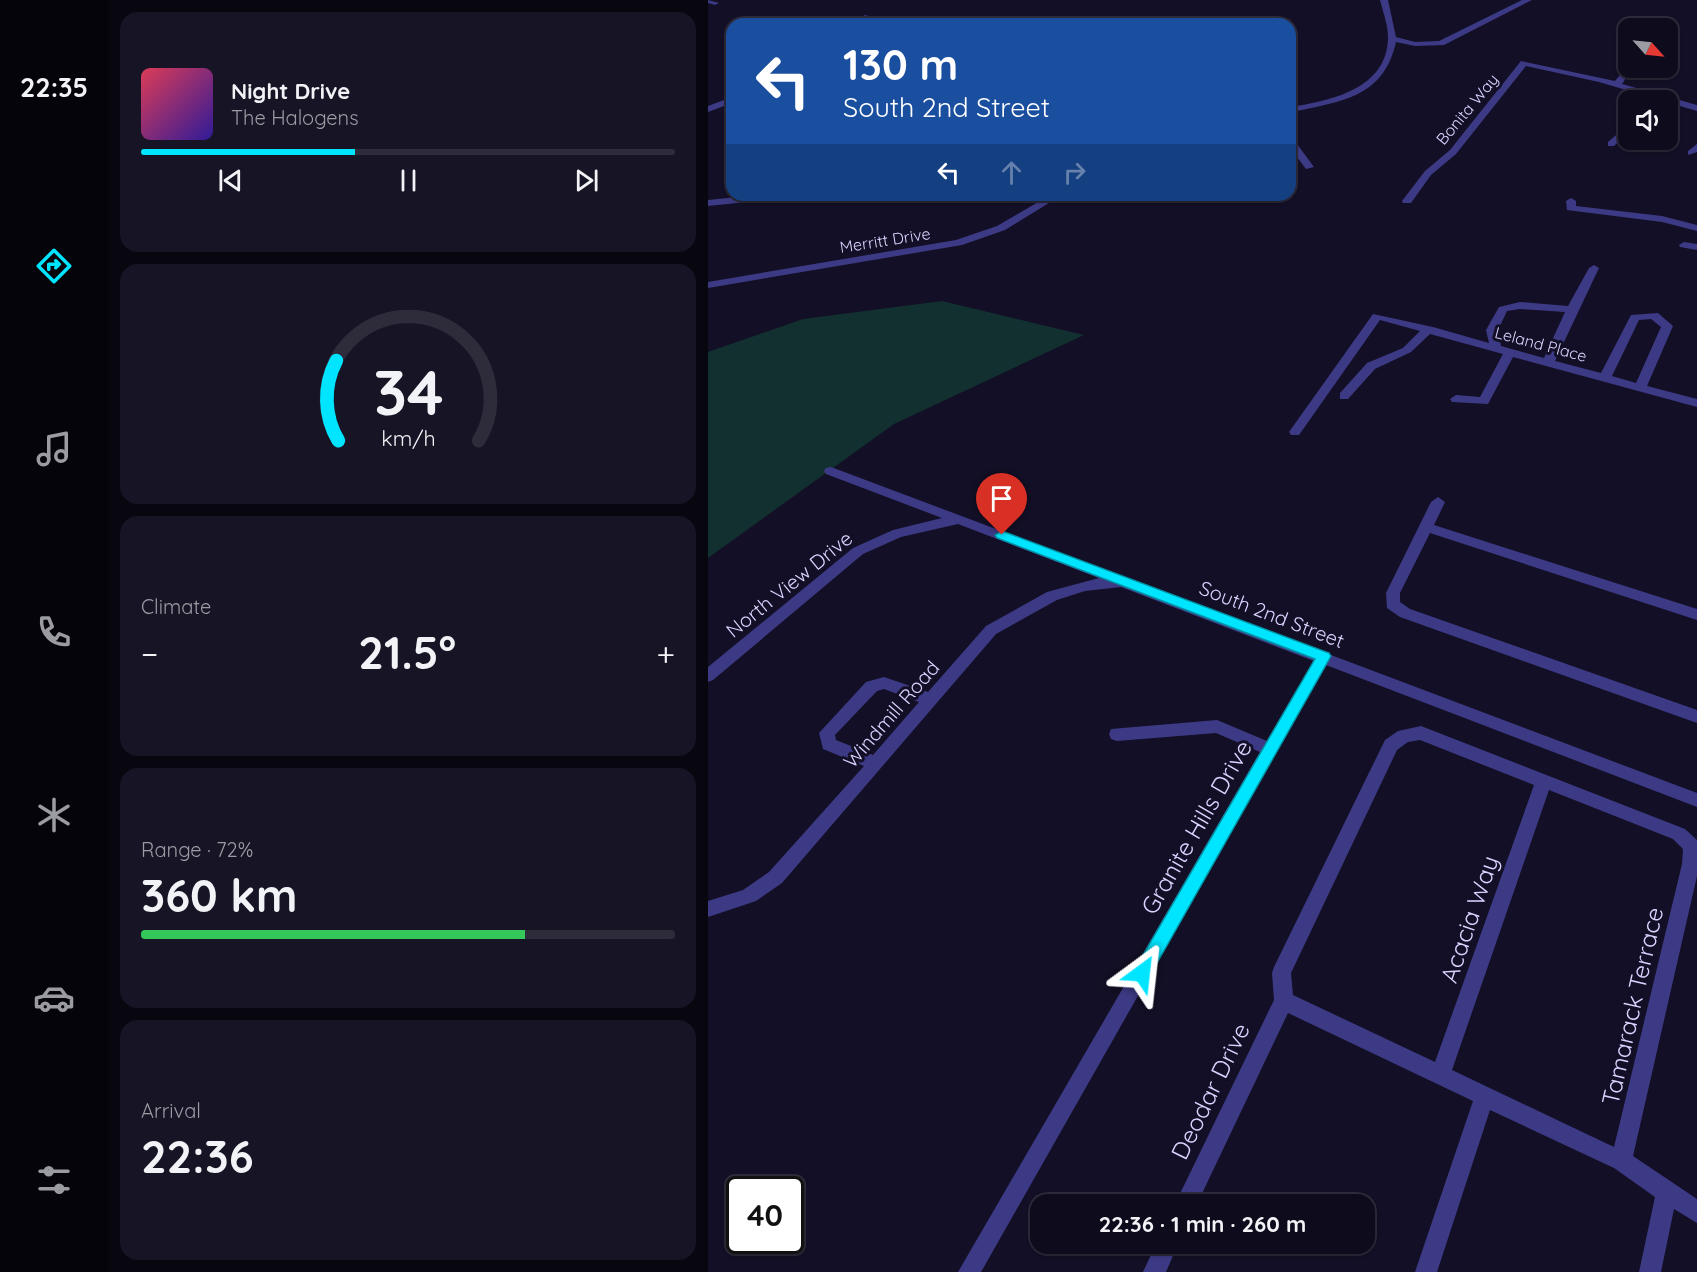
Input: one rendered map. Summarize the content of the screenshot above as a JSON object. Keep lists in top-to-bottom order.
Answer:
{
  "streets": {
    "street": [
      "Bonita Way",
      "Merritt Drive",
      "Leland Place",
      "North View Drive",
      "South 2nd Street",
      "Windmill Road",
      "Granite Hills Drive",
      "Acacia Way",
      "Tamarack Terrace",
      "Deodar Drive"
    ]
  },
  "crossings": [
    ["North View Drive", "South 2nd Street"],
    ["South 2nd Street", "Windmill Road"],
    ["South 2nd Street", "Granite Hills Drive"],
    ["Acacia Way", "Tamarack Terrace"]
  ],
  "north": "bottom right",
  "page": {
    "tabs": "22:35",
    "turn": ["130 m", "South 2nd Street"],
    "song": ["Night Drive", "The Halogens"],
    "tile": [
      "Climate",
      ["Range · 72%", "360 km"],
      ["Arrival", "22:36"]
    ],
    "heat": ["−", "21.5°", "+"],
    "limit": "40",
    "trip": "22:36 · 1 min · 260 m",
    "gauge": ["34", "km/h"]
  }
}
